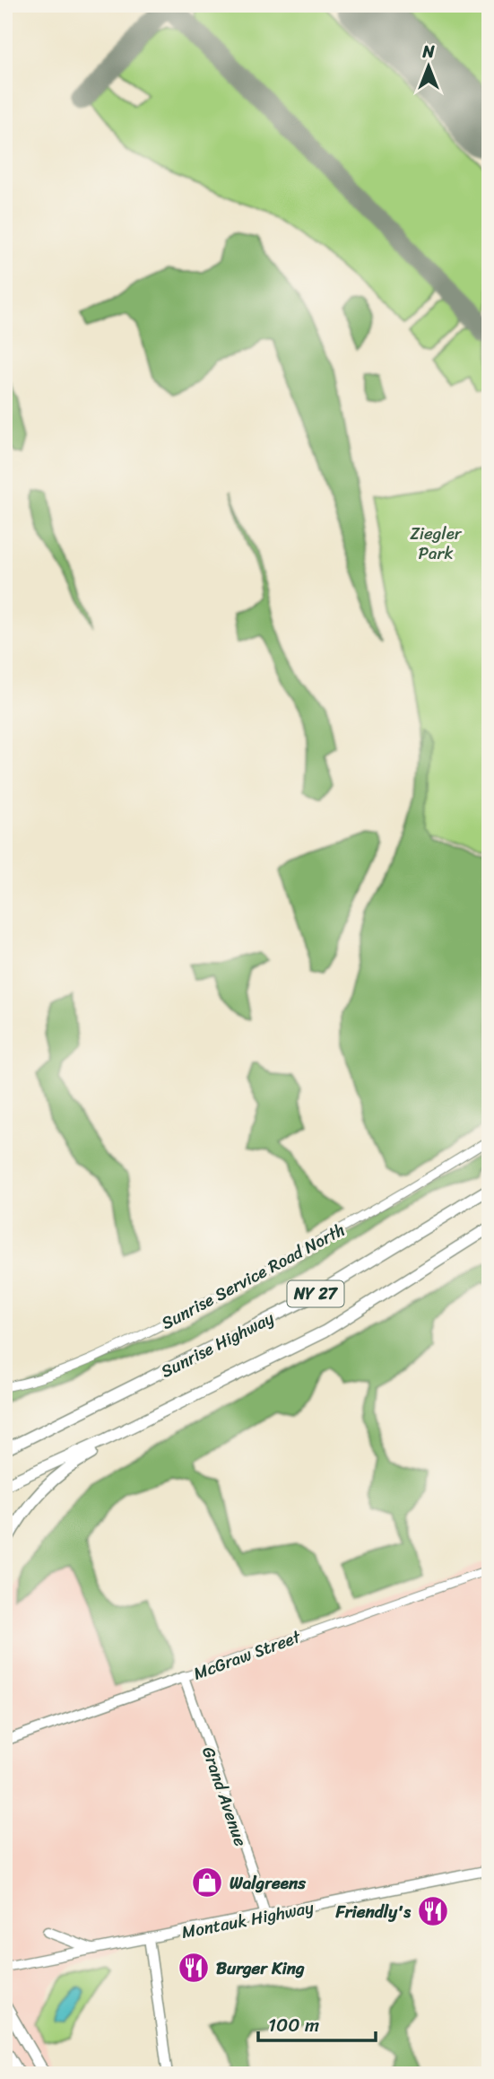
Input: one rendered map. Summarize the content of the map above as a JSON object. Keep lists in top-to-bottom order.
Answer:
{
  "streets": {
    "highway": ["NY 27", "Sunrise Highway"],
    "main road": ["McGraw Street", "Grand Avenue", "Montauk Highway"],
    "street": ["Sunrise Service Road North"]
  },
  "crossings": [
    ["McGraw Street", "Grand Avenue"],
    ["Grand Avenue", "Montauk Highway"]
  ],
  "parks": ["Ziegler Park"],
  "places": {
    "shop": ["Walgreens"],
    "restaurant": ["Friendly's", "Burger King"]
  },
  "scale_bar": "100 m",
  "north": "top"
}
